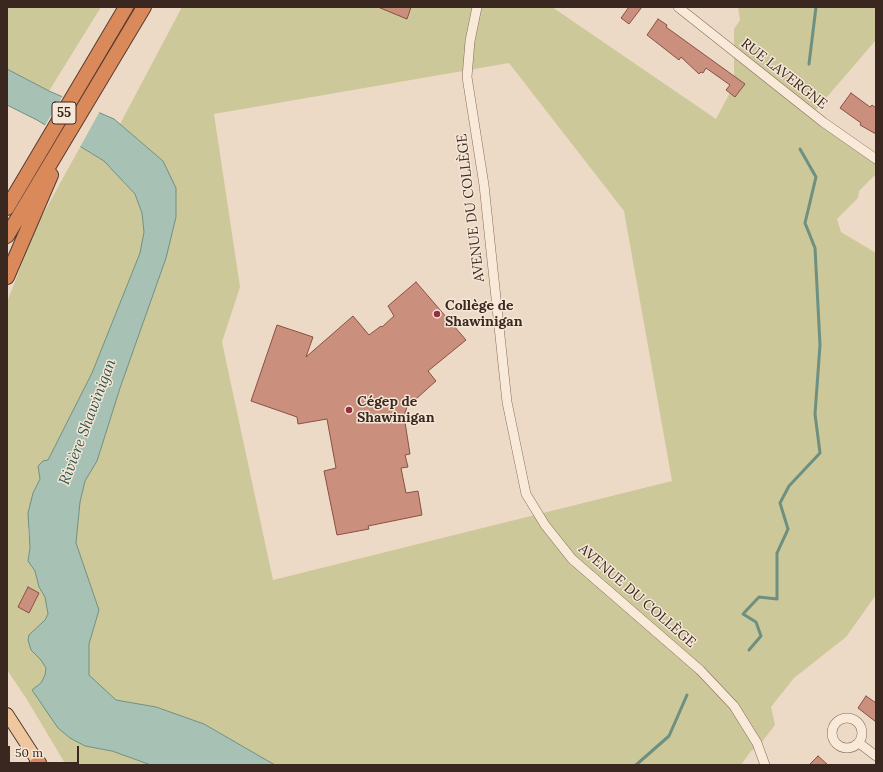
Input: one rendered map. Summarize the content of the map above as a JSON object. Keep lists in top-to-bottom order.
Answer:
{
  "streets": {
    "highway": ["55"],
    "street": ["RUE LAVERGNE", "AVENUE DU COLLÈGE"]
  },
  "water": ["Rivière Shawinigan"],
  "places": ["Collège de Shawinigan", "Cégep de Shawinigan"],
  "scale_bar": "50 m"
}
